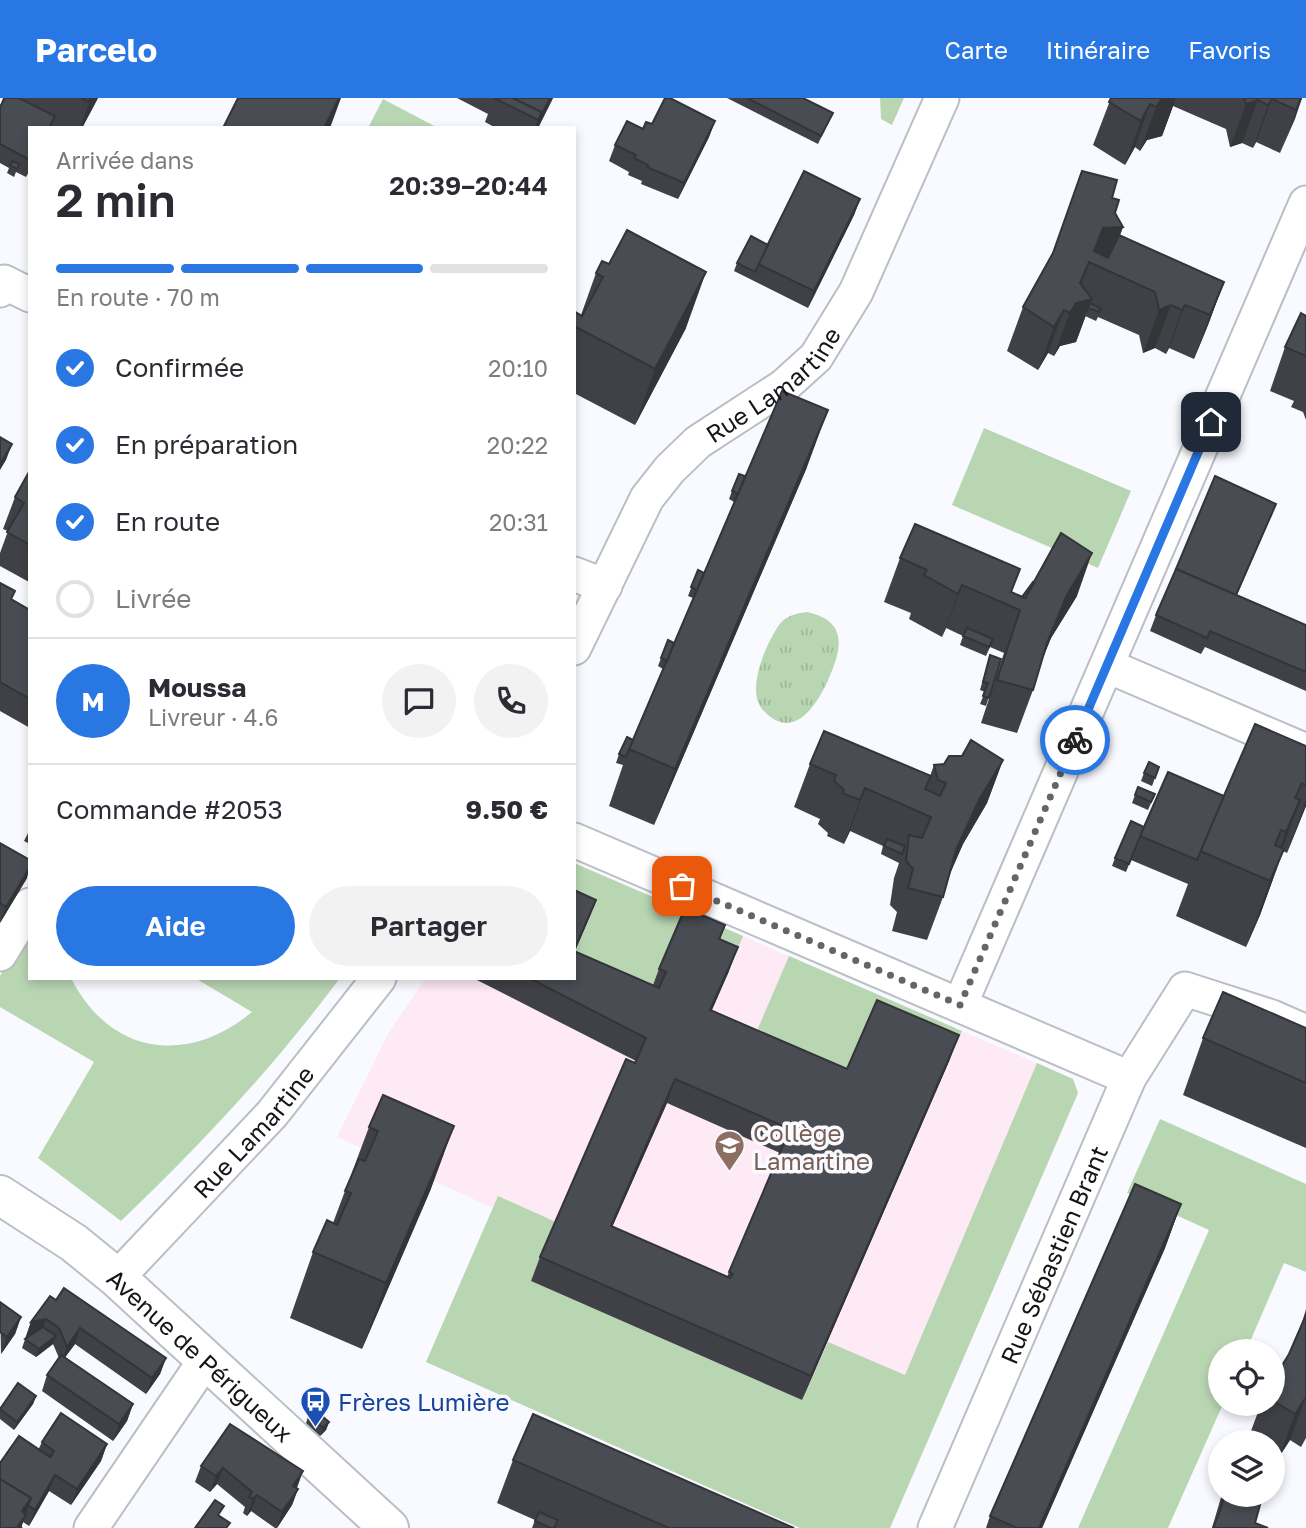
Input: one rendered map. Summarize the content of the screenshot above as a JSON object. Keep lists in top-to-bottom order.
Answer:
{
  "streets": {
    "street": ["Rue Lamartine", "Rue Sébastien Brant", "Avenue de Périgueux"]
  },
  "crossings": [
    ["Rue Lamartine", "Avenue de Périgueux"]
  ],
  "places": {
    "school or university": ["Collège Lamartine"],
    "bus stop": ["Frères Lumière"]
  },
  "page": {
    "header": "Parcelo",
    "nav": ["Carte", "Itinéraire", "Favoris"],
    "heading": ["2 min", "Arrivée dans", "20:39–20:44"],
    "panel": [
      "Moussa",
      "Livreur · 4.6",
      "Commande #2053",
      "9.50 €"
    ],
    "bar": "En route · 70 m",
    "list": [
      ["Confirmée", "20:10"],
      ["En préparation", "20:22"],
      ["En route", "20:31"],
      "Livrée"
    ],
    "round": "M",
    "buttons": ["Aide", "Partager"]
  }
}
